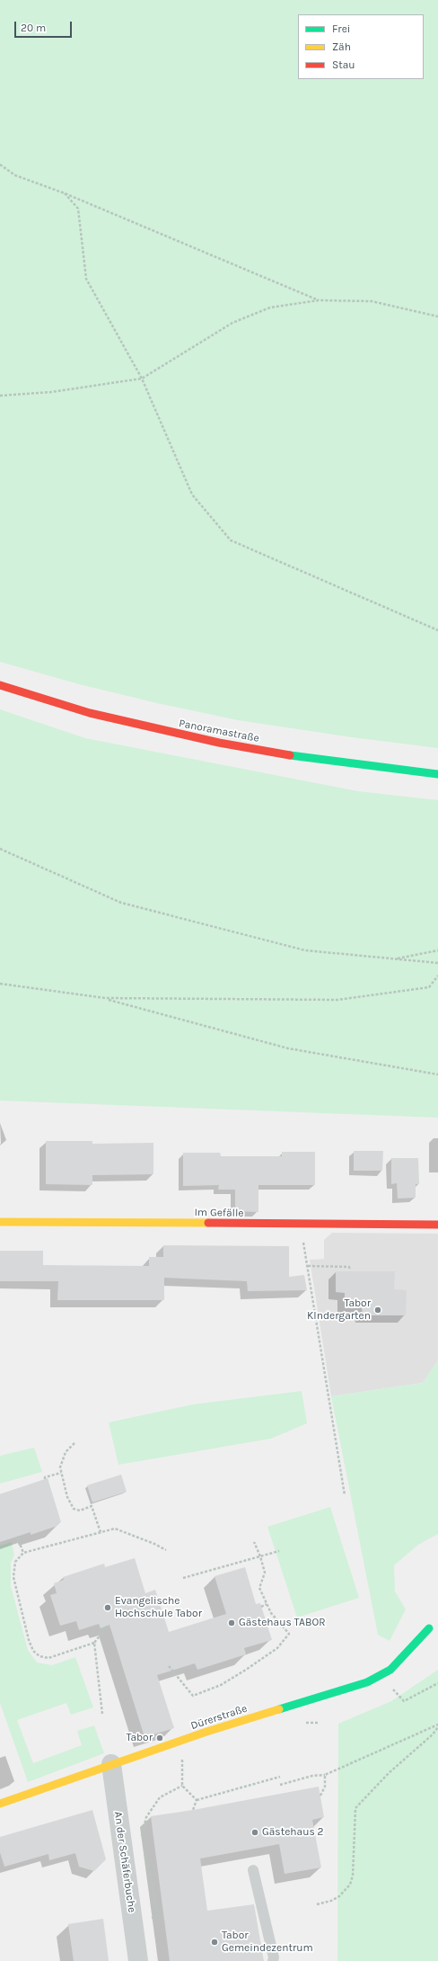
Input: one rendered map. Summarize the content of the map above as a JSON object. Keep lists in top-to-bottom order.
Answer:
{
  "streets": {
    "street": [
      "Panoramastraße",
      "Im Gefälle",
      "Dürerstraße",
      "An der Schäferbuche"
    ]
  },
  "crossings": [
    ["Dürerstraße", "An der Schäferbuche"]
  ],
  "places": [
    "Tabor KIndergarten",
    "Evangelische Hochschule Tabor",
    "Gästehaus TABOR",
    "Tabor",
    "Gästehaus 2",
    "Tabor Gemeindezentrum"
  ],
  "legend": ["Frei", "Zäh", "Stau"],
  "scale_bar": "20 m"
}
